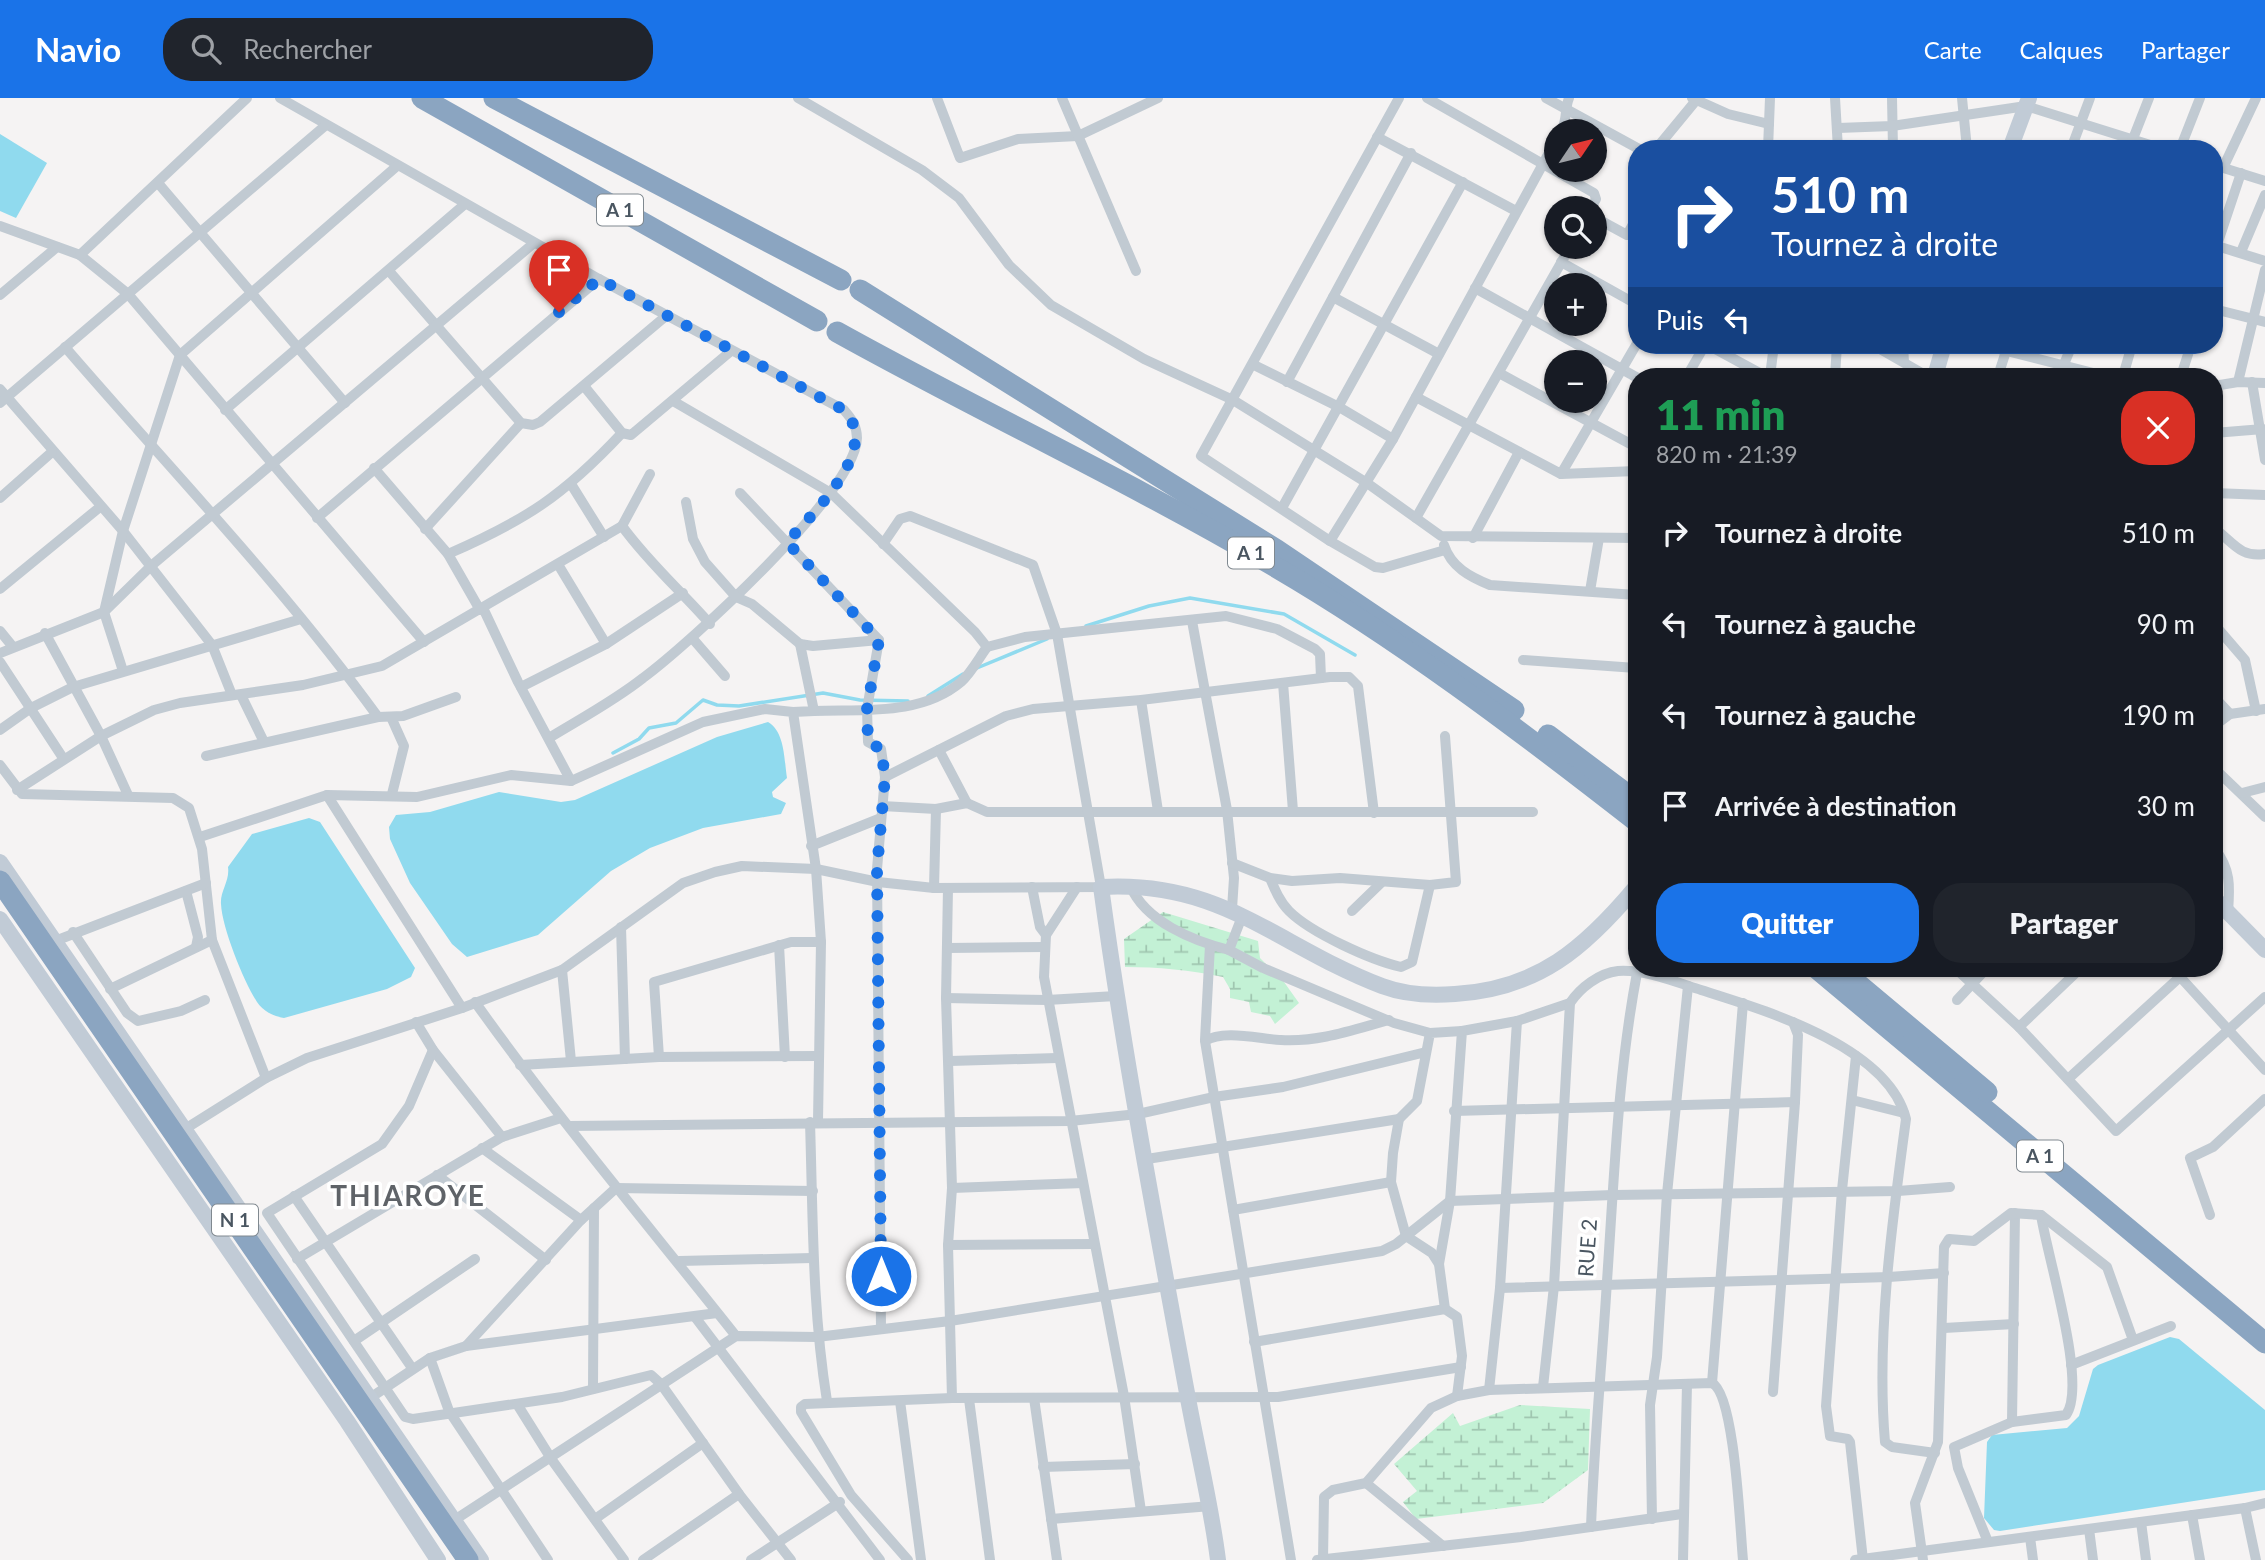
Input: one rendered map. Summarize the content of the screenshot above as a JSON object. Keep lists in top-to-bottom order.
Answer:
{
  "streets": {
    "highway": ["A 1", "N 1"],
    "street": ["RUE 2"]
  },
  "districts": ["THIAROYE"],
  "north": "top right",
  "page": {
    "header": "Navio",
    "search": "Rechercher",
    "nav": ["Carte", "Calques", "Partager"],
    "map_buttons": ["+", "−"],
    "turn": ["510 m", "Tournez à droite"],
    "then": "Puis",
    "heading": ["11 min", "820 m · 21:39"],
    "list": [
      {
        "name": "Tournez à droite",
        "value": "510 m"
      },
      {
        "name": "Tournez à gauche",
        "value": "90 m"
      },
      {
        "name": "Tournez à gauche",
        "value": "190 m"
      },
      {
        "name": "Arrivée à destination",
        "value": "30 m"
      }
    ],
    "buttons": ["Quitter", "Partager"]
  }
}
